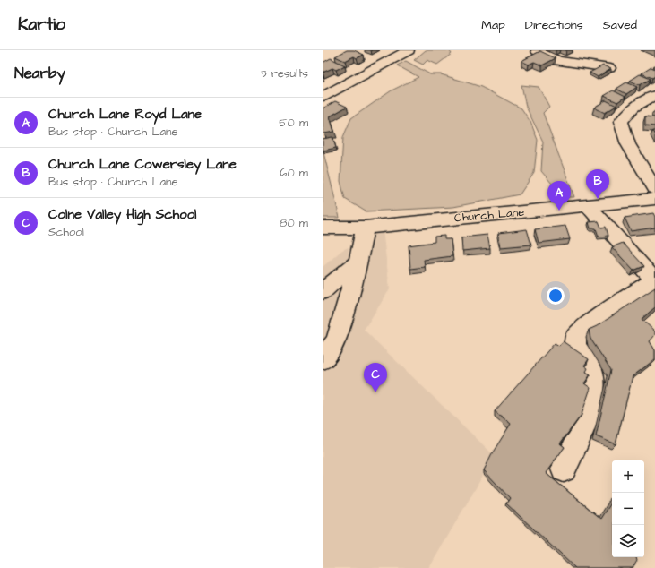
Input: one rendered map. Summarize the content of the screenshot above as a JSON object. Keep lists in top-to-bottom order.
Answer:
{
  "streets": {
    "street": ["Church Lane"]
  },
  "page": {
    "header": "Kartio",
    "nav": ["Map", "Directions", "Saved"],
    "heading": ["Nearby", "3 results"],
    "list": [
      {
        "mark": "A",
        "name": "Church Lane Royd Lane",
        "note": "Bus stop · Church Lane",
        "value": "50 m"
      },
      {
        "mark": "B",
        "name": "Church Lane Cowersley Lane",
        "note": "Bus stop · Church Lane",
        "value": "60 m"
      },
      {
        "mark": "C",
        "name": "Colne Valley High School",
        "note": "School",
        "value": "80 m"
      }
    ],
    "pins": ["B", "A", "C"],
    "map_buttons": ["+", "−"]
  }
}
